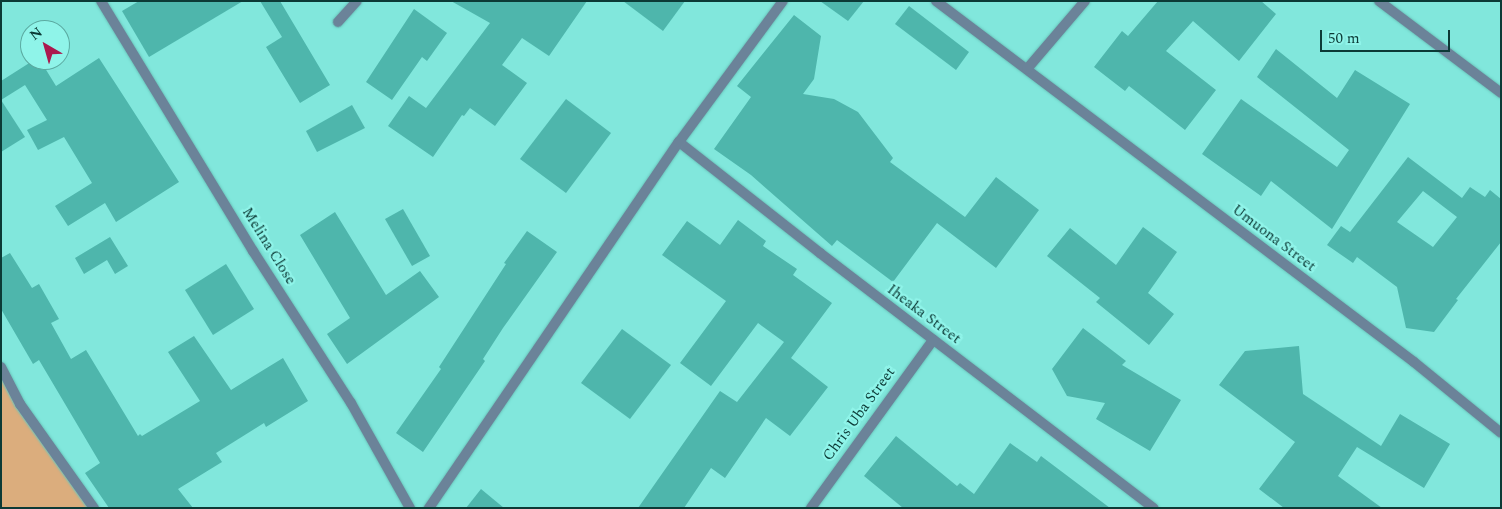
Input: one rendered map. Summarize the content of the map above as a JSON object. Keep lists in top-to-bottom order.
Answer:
{
  "streets": {
    "street": [
      "Umuona Street",
      "Melina Close",
      "Iheaka Street",
      "Chris Uba Street"
    ]
  },
  "crossings": [
    ["Iheaka Street", "Chris Uba Street"]
  ],
  "scale_bar": "50 m",
  "north": "top left"
}
